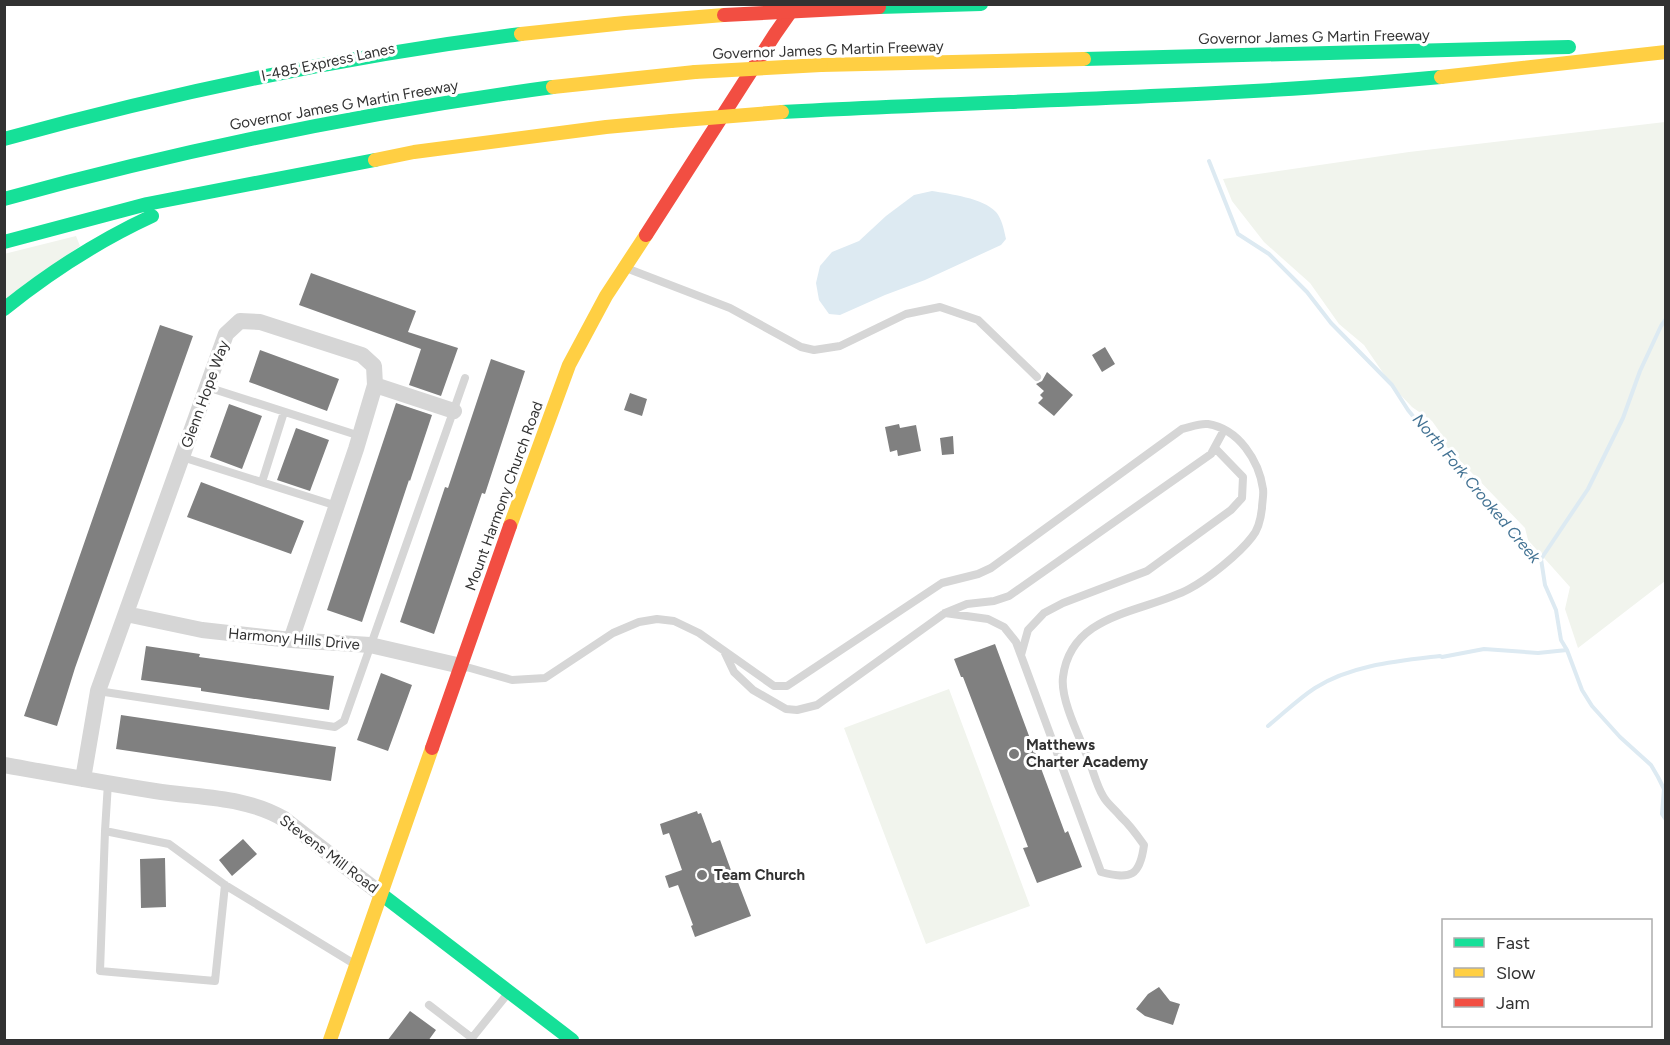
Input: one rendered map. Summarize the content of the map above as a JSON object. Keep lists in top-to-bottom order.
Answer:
{
  "streets": {
    "main road": [
      "Governor James G Martin Freeway",
      "I-485 Express Lanes",
      "Mount Harmony Church Road",
      "Stevens Mill Road"
    ],
    "street": ["Glenn Hope Way", "Harmony Hills Drive"]
  },
  "crossings": [
    ["Glenn Hope Way", "Harmony Hills Drive"],
    ["Glenn Hope Way", "Stevens Mill Road"],
    ["Mount Harmony Church Road", "Harmony Hills Drive"],
    ["Mount Harmony Church Road", "Stevens Mill Road"]
  ],
  "water": ["North Fork Crooked Creek"],
  "places": ["Matthews Charter Academy", "Team Church"],
  "legend": ["Fast", "Slow", "Jam"]
}
